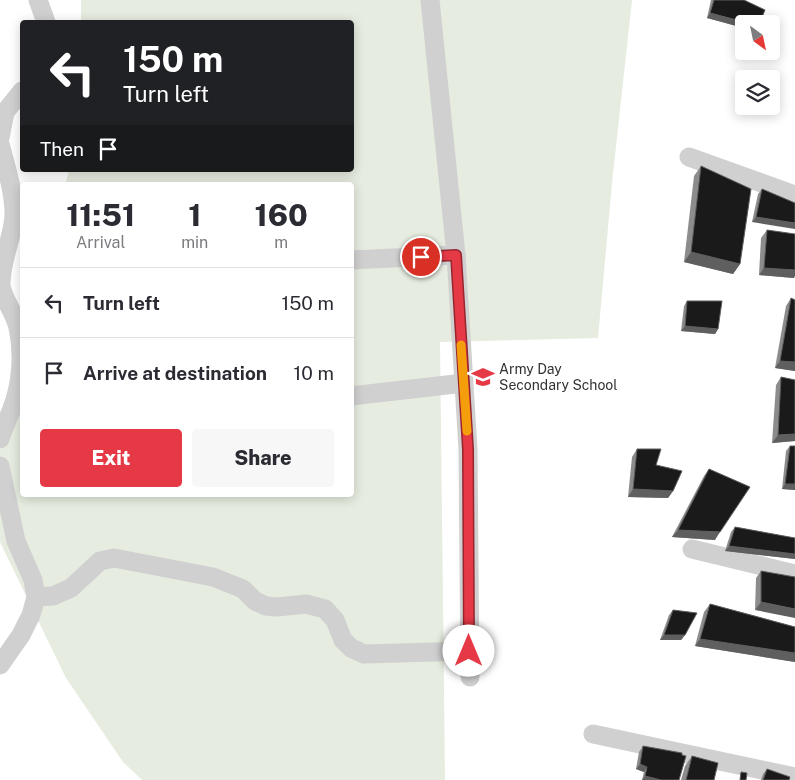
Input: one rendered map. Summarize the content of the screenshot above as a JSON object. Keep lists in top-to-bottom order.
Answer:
{
  "places": {
    "school or university": ["Army Day Secondary School"]
  },
  "north": "bottom right",
  "page": {
    "turn": ["150 m", "Turn left"],
    "then": "Then",
    "eta": [
      "11:51",
      "Arrival",
      "1",
      "min",
      "160",
      "m"
    ],
    "list": [
      {
        "name": "Turn left",
        "value": "150 m"
      },
      {
        "name": "Arrive at destination",
        "value": "10 m"
      }
    ],
    "buttons": ["Exit", "Share"]
  }
}
